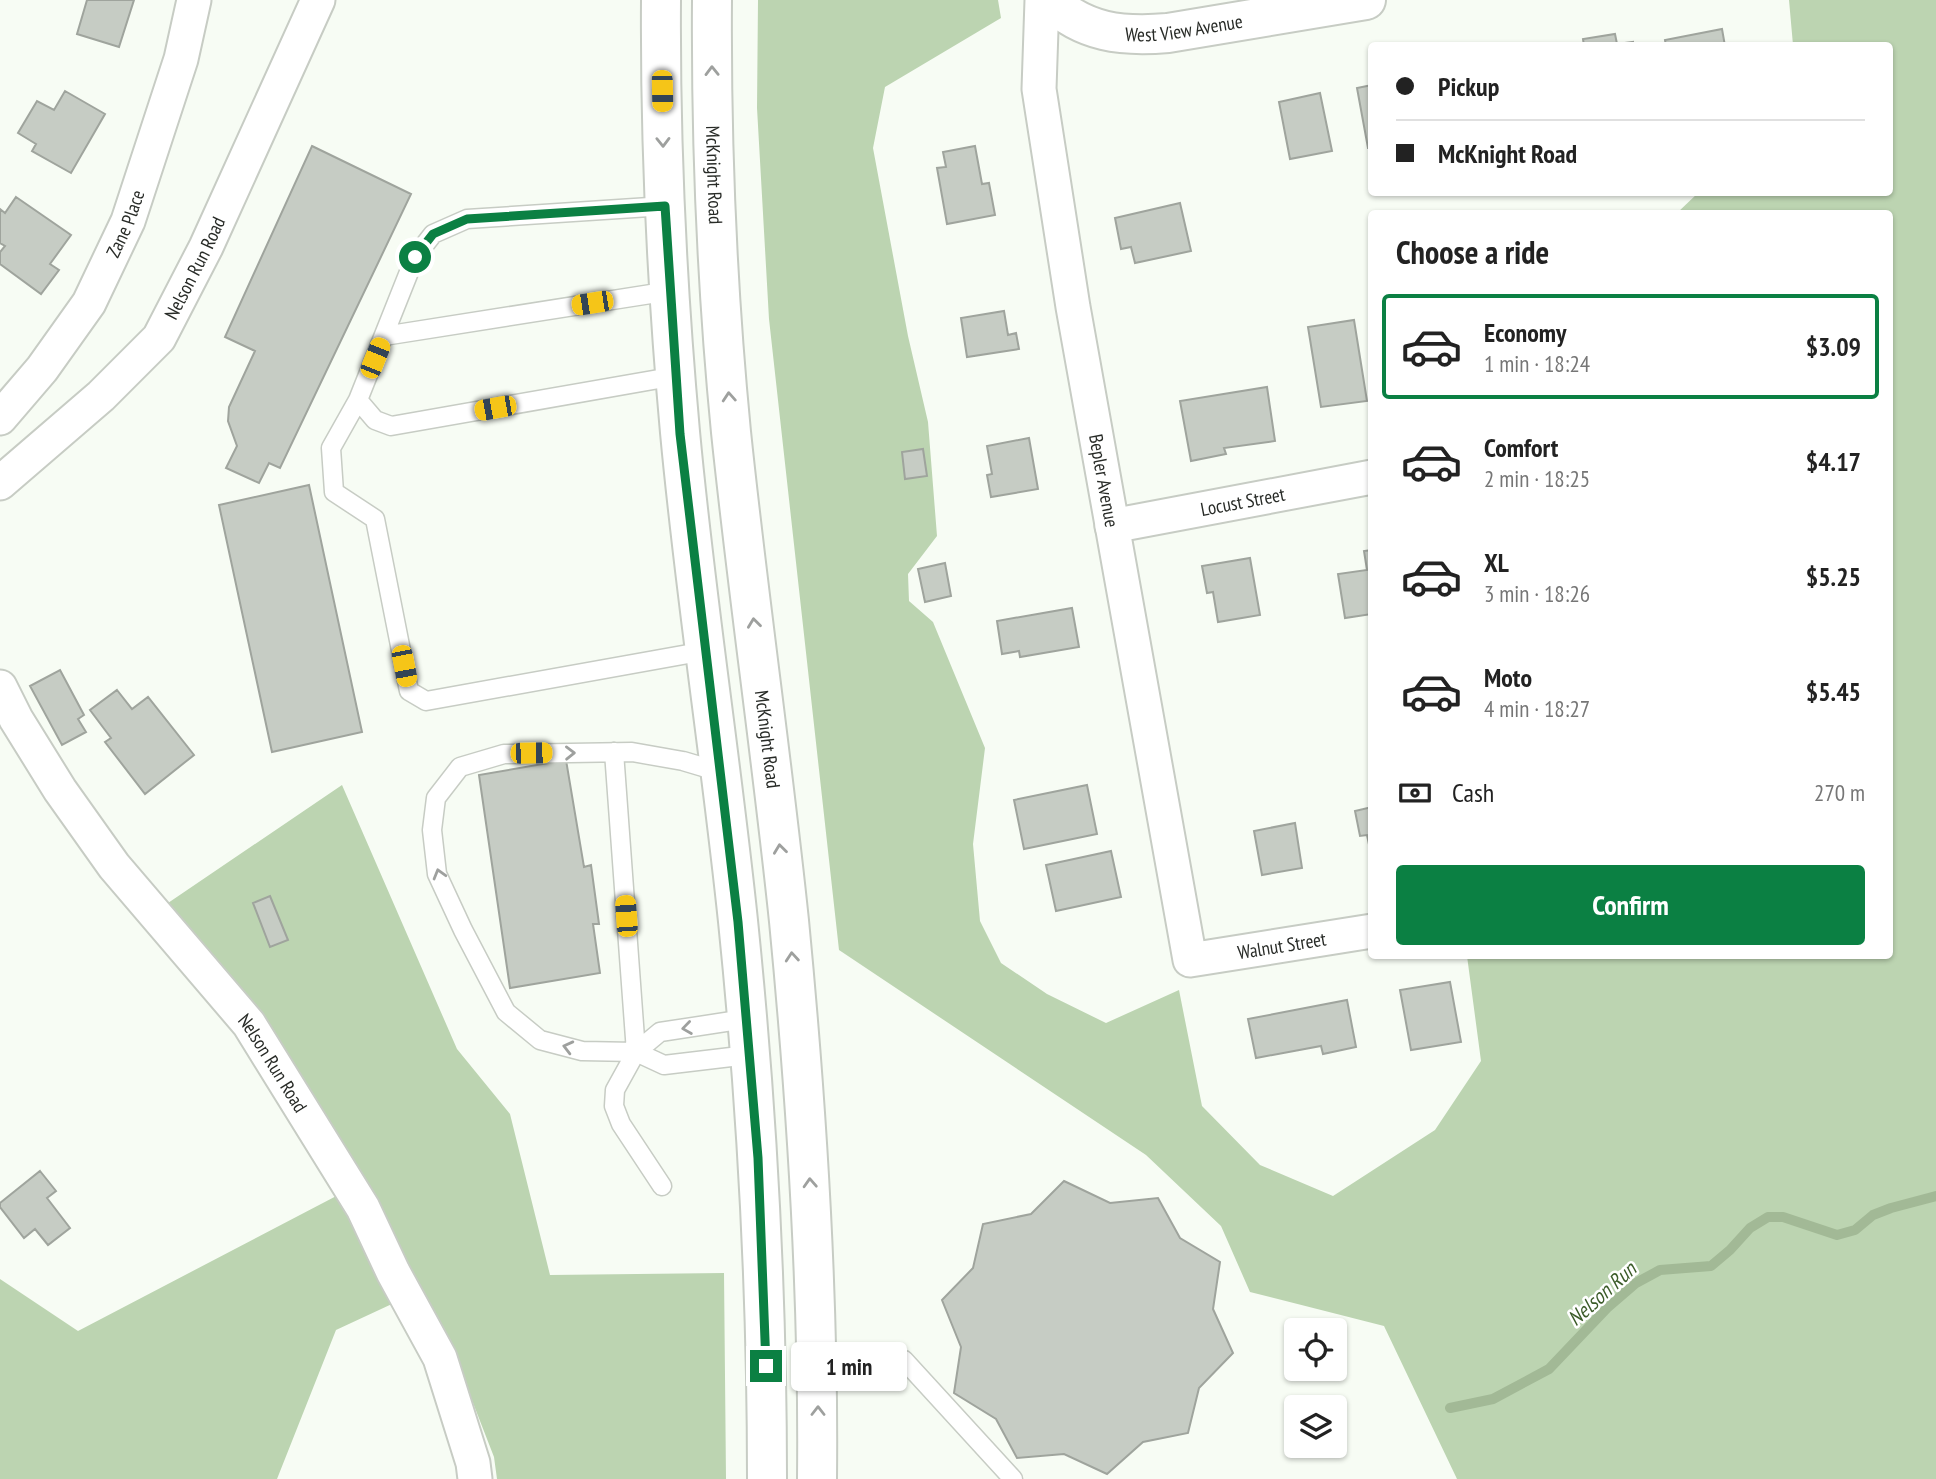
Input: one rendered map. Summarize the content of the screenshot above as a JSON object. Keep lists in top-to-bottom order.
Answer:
{
  "streets": {
    "main road": ["West View Avenue", "McKnight Road"],
    "street": [
      "Zane Place",
      "Nelson Run Road",
      "Bepler Avenue",
      "Locust Street",
      "Walnut Street"
    ]
  },
  "crossings": [
    ["Bepler Avenue", "Locust Street"],
    ["Bepler Avenue", "Walnut Street"]
  ],
  "water": ["Nelson Run"],
  "page": {
    "banner": ["Pickup", "McKnight Road"],
    "heading": "Choose a ride",
    "list": [
      {
        "name": "Economy",
        "note": "1 min · 18:24",
        "value": "$3.09"
      },
      {
        "name": "Comfort",
        "note": "2 min · 18:25",
        "value": "$4.17"
      },
      {
        "name": "XL",
        "note": "3 min · 18:26",
        "value": "$5.25"
      },
      {
        "name": "Moto",
        "note": "4 min · 18:27",
        "value": "$5.45"
      }
    ],
    "pay": ["Cash", "270 m"],
    "buttons": "Confirm",
    "bubble": "1 min"
  }
}
